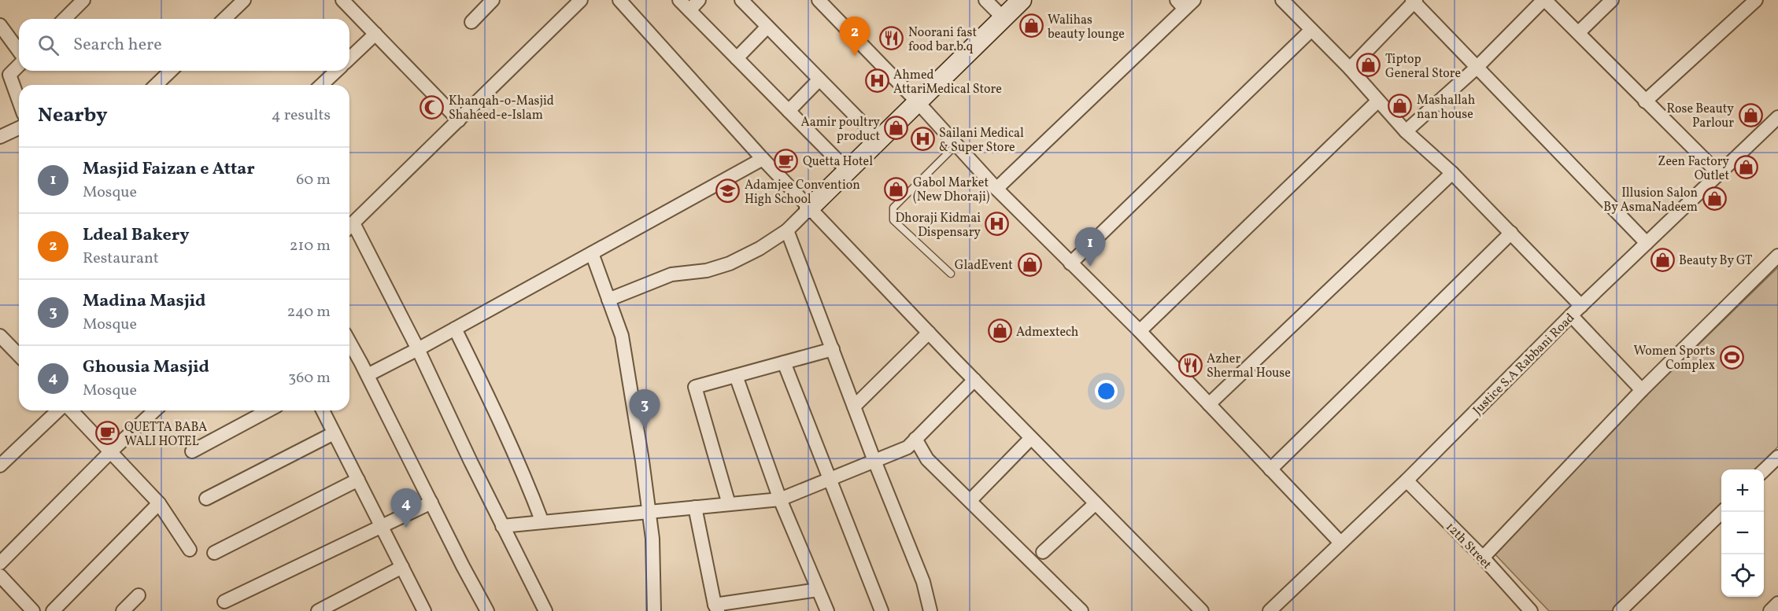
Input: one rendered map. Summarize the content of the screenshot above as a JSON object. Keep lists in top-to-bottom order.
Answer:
{
  "streets": {
    "street": ["Justice S.A Rabbani Road", "12th Street"]
  },
  "crossings": [
    ["Justice S.A Rabbani Road", "12th Street"]
  ],
  "places": {
    "shop": [
      "Walihas beauty lounge",
      "Tiptop General Store",
      "Mashallah nan house",
      "Rose Beauty Parlour",
      "Aamir poultry product",
      "Zeen Factory Outlet",
      "Gabol Market (New Dhoraji)",
      "Illusion Salon By AsmaNadeem",
      "Beauty By GT",
      "GladEvent",
      "Admextech"
    ],
    "restaurant": ["Noorani fast food bar.b.q", "Azher Shermal House"],
    "hospital": ["Ahmed AttariMedical Store", "Sailani Medical & Super Store", "Dhoraji Kidmai Dispensary"],
    "mosque": ["Khanqah-o-Masjid Shaheed-e-Islam"],
    "cafe": ["Quetta Hotel", "QUETTA BABA WALI HOTEL"],
    "school or university": ["Adamjee Convention High School"],
    "sports": ["Women Sports Complex"]
  },
  "page": {
    "pins": [
      "2",
      "1",
      "3",
      "4"
    ],
    "search": "Search here",
    "heading": ["Nearby", "4 results"],
    "list": [
      {
        "mark": "1",
        "name": "Masjid Faizan e Attar",
        "note": "Mosque",
        "value": "60 m"
      },
      {
        "mark": "2",
        "name": "Ldeal Bakery",
        "note": "Restaurant",
        "value": "210 m"
      },
      {
        "mark": "3",
        "name": "Madina Masjid",
        "note": "Mosque",
        "value": "240 m"
      },
      {
        "mark": "4",
        "name": "Ghousia Masjid",
        "note": "Mosque",
        "value": "360 m"
      }
    ],
    "map_buttons": ["+", "−"]
  }
}
